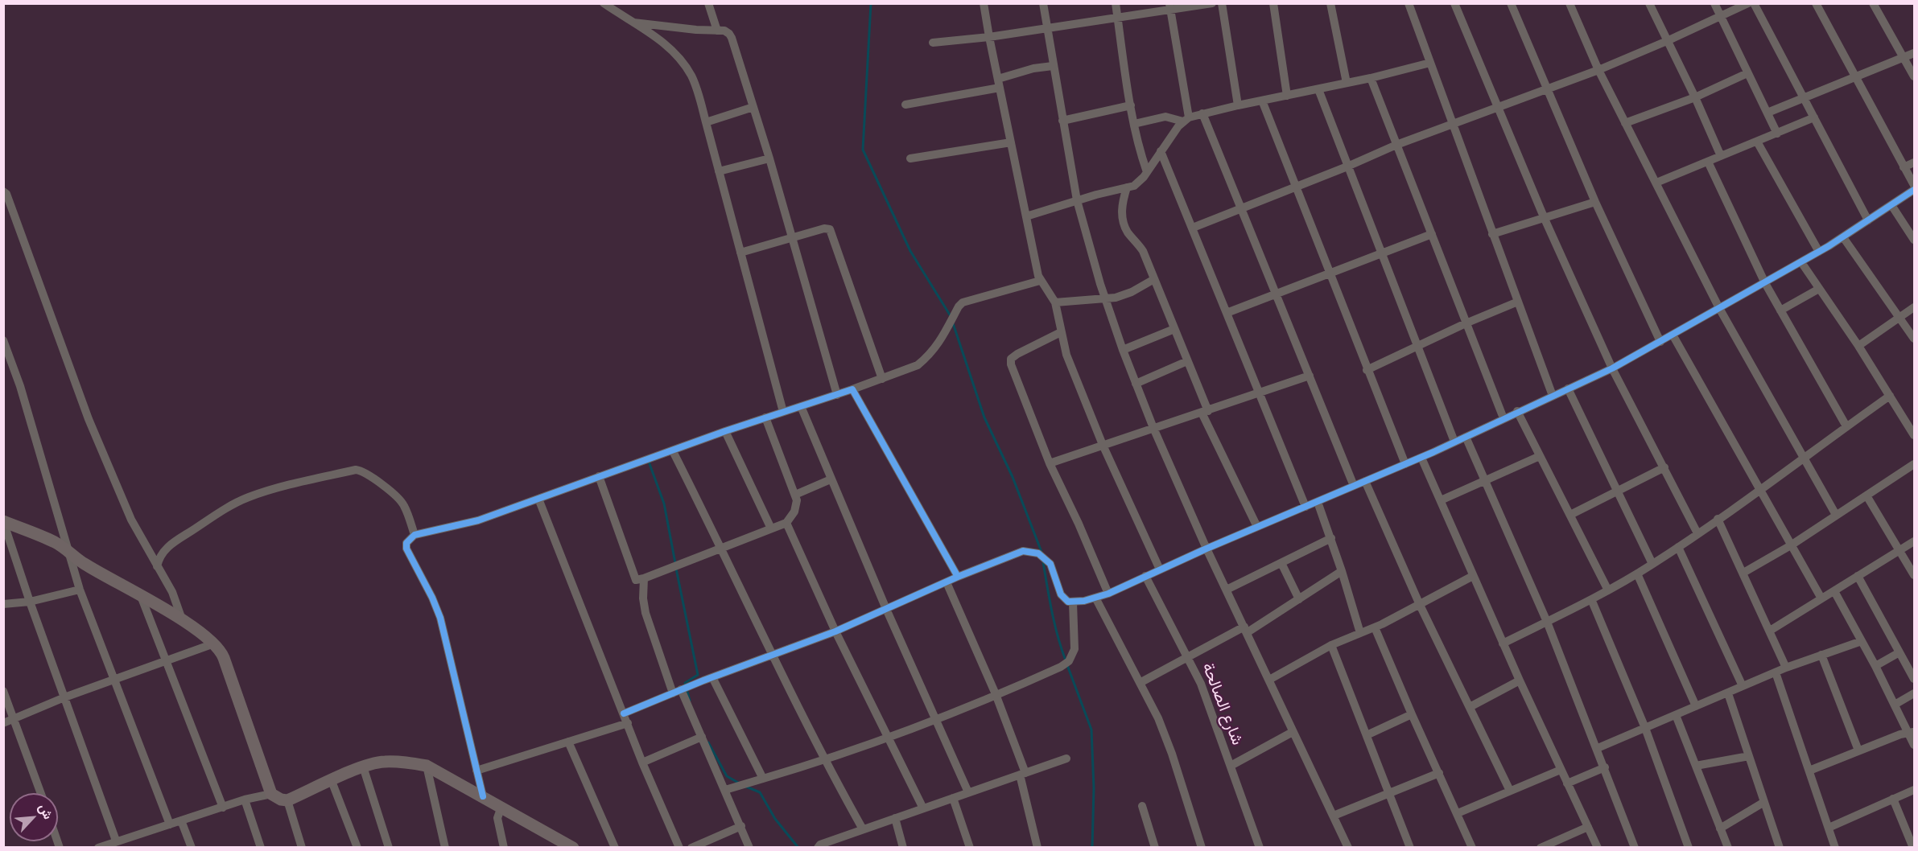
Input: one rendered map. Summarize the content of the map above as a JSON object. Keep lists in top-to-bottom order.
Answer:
{
  "streets": {
    "street": ["شارع الصالحة"]
  },
  "north": "top right"
}
